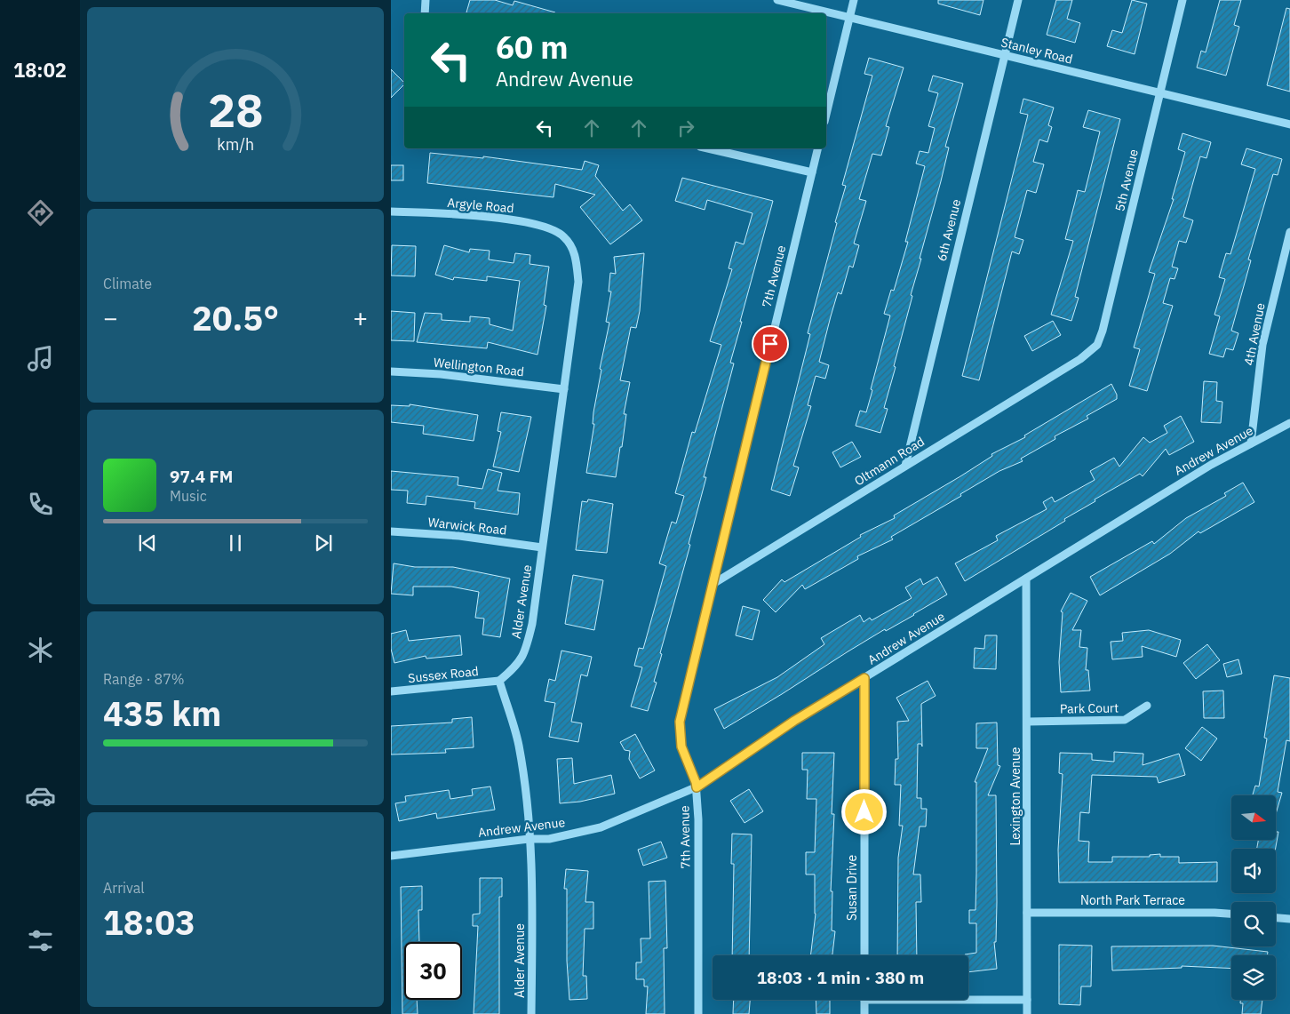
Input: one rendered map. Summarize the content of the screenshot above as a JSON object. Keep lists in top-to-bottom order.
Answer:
{
  "streets": {
    "street": [
      "Stanley Road",
      "5th Avenue",
      "Argyle Road",
      "6th Avenue",
      "7th Avenue",
      "4th Avenue",
      "Wellington Road",
      "Andrew Avenue",
      "Oltmann Road",
      "Warwick Road",
      "Alder Avenue",
      "Sussex Road",
      "Park Court",
      "Lexington Avenue",
      "Susan Drive",
      "North Park Terrace"
    ]
  },
  "crossings": [
    ["Stanley Road", "5th Avenue"],
    ["Stanley Road", "6th Avenue"],
    ["5th Avenue", "Oltmann Road"],
    ["Argyle Road", "Alder Avenue"],
    ["6th Avenue", "Oltmann Road"],
    ["7th Avenue", "Andrew Avenue"],
    ["7th Avenue", "Oltmann Road"],
    ["4th Avenue", "Andrew Avenue"],
    ["Wellington Road", "Alder Avenue"],
    ["Andrew Avenue", "Alder Avenue"],
    ["Andrew Avenue", "Lexington Avenue"],
    ["Andrew Avenue", "Susan Drive"],
    ["Warwick Road", "Alder Avenue"],
    ["Alder Avenue", "Sussex Road"],
    ["Park Court", "Lexington Avenue"],
    ["Lexington Avenue", "North Park Terrace"]
  ],
  "north": "right",
  "page": {
    "tabs": "18:02",
    "turn": ["60 m", "Andrew Avenue"],
    "tile": [
      "Climate",
      ["Range · 87%", "435 km"],
      ["Arrival", "18:03"]
    ],
    "heat": ["−", "20.5°", "+"],
    "song": ["97.4 FM", "Music"],
    "limit": "30",
    "trip": "18:03 · 1 min · 380 m",
    "gauge": ["28", "km/h"]
  }
}
